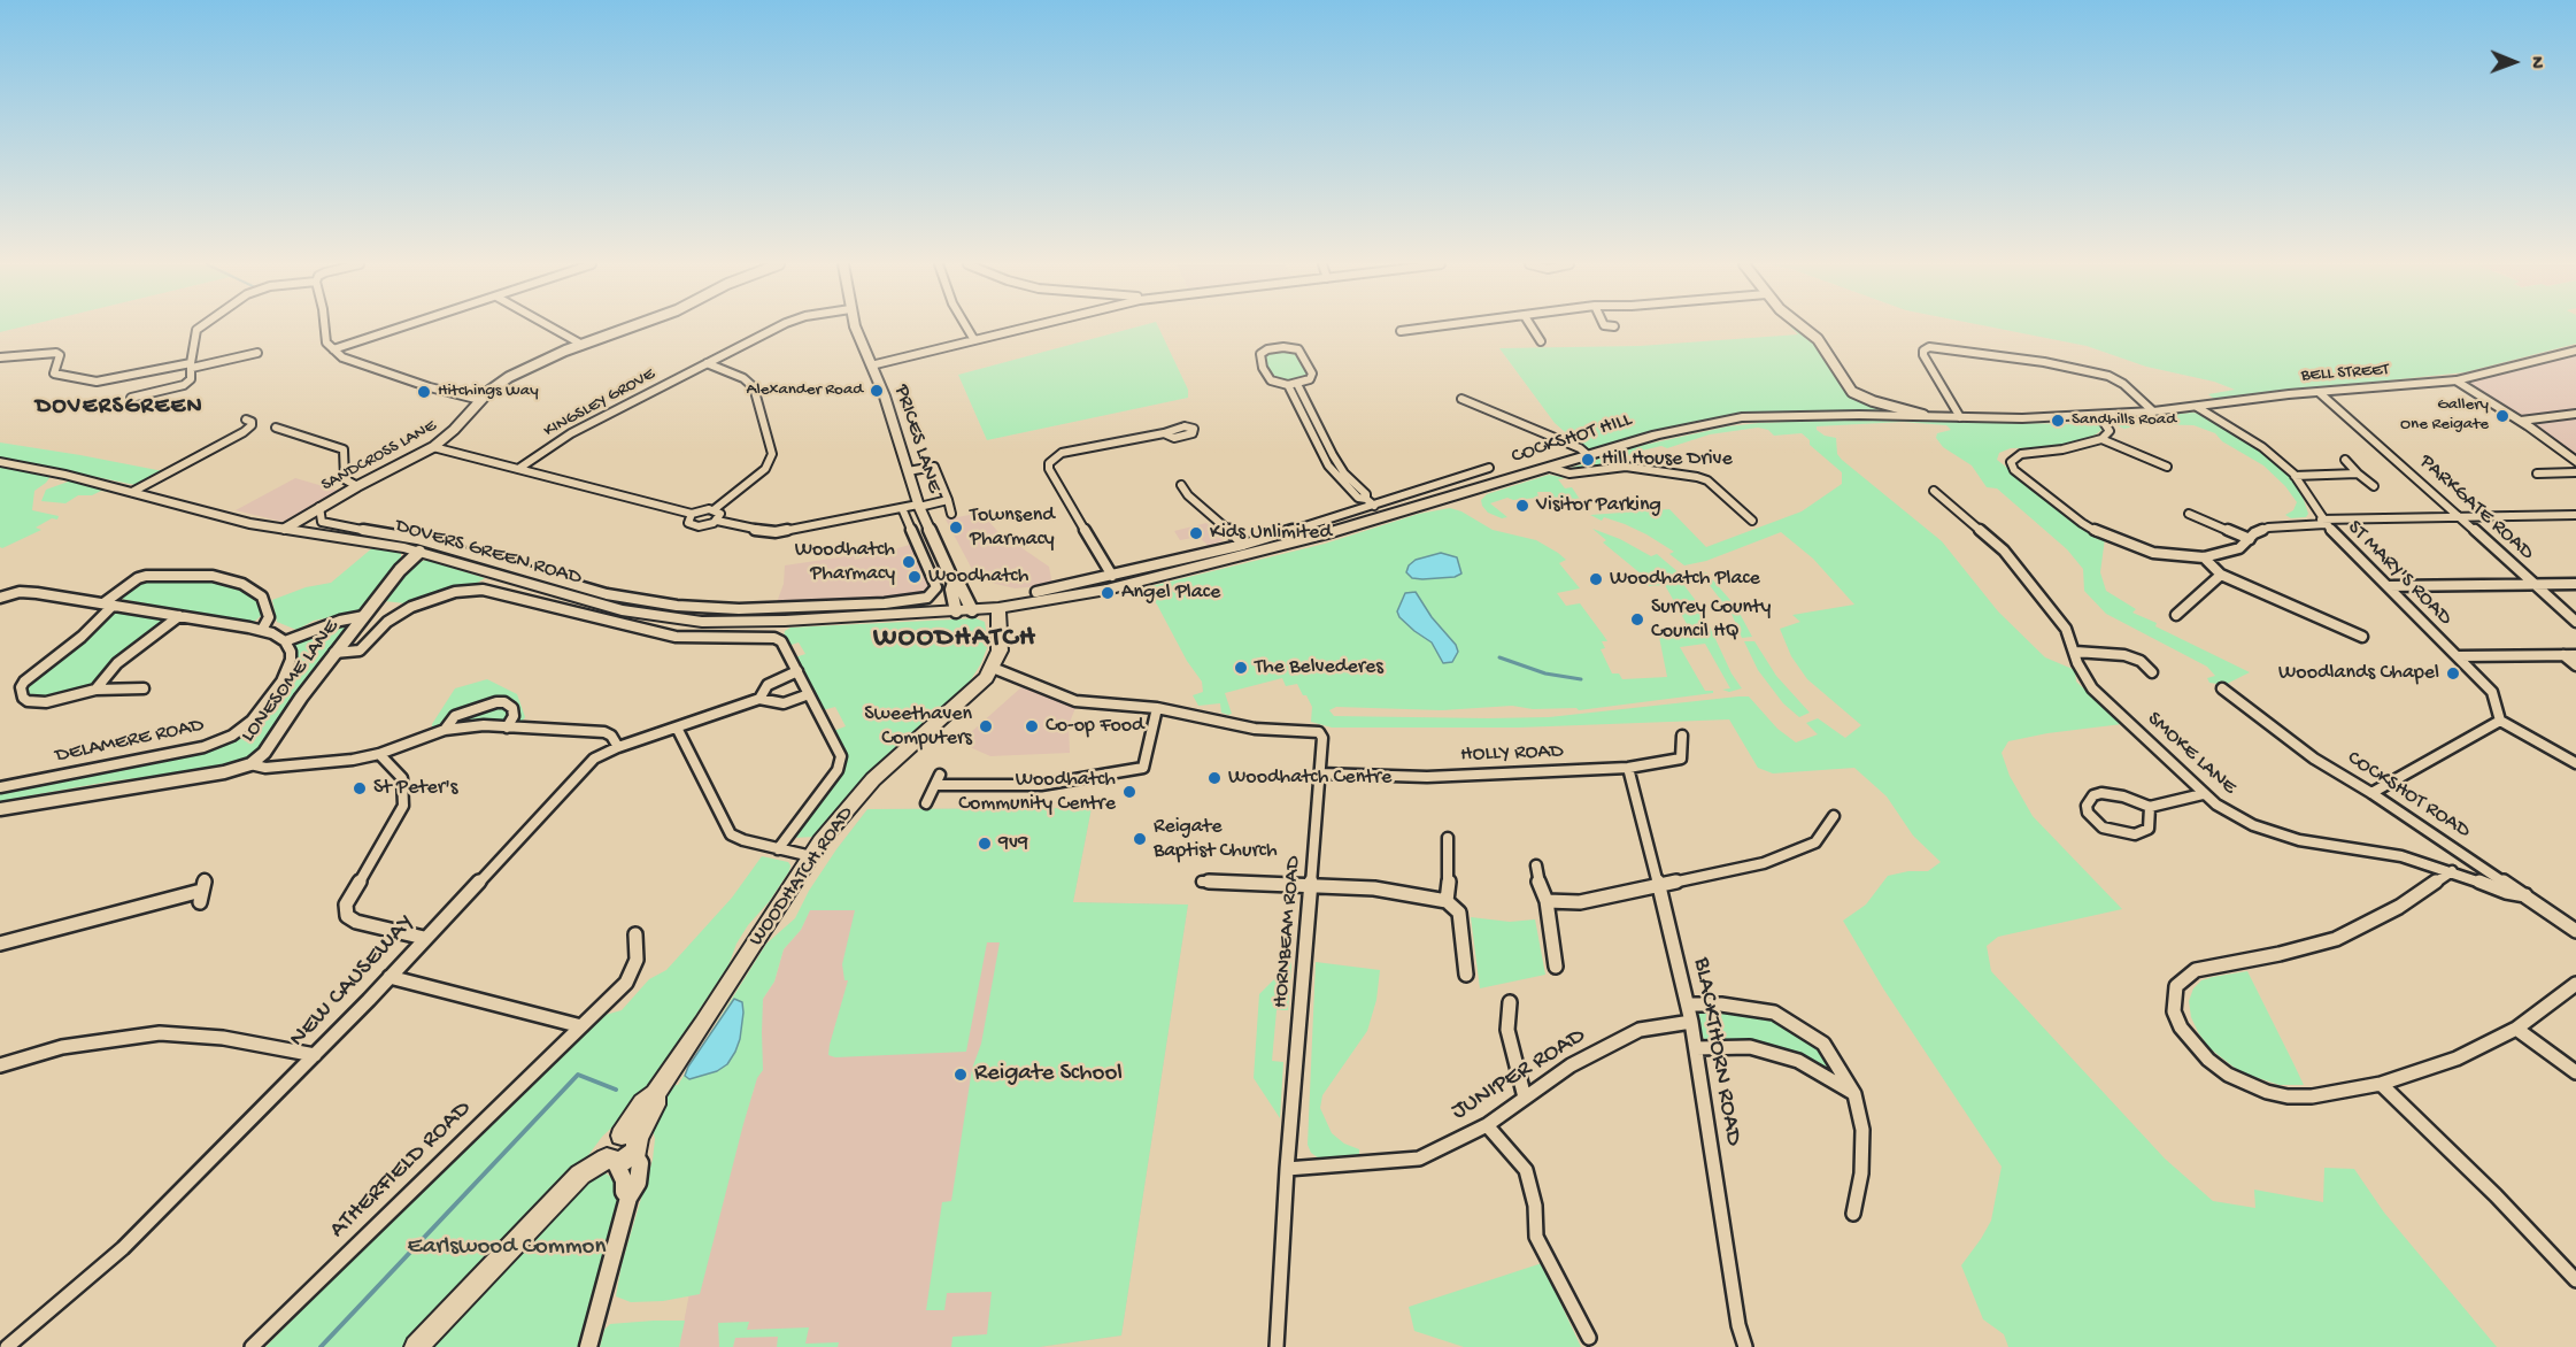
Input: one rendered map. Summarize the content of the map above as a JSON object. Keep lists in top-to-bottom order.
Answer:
{
  "streets": {
    "main road": [
      "BELL STREET",
      "COCKSHOT HILL",
      "DOVERS GREEN ROAD",
      "WOODHATCH ROAD"
    ],
    "street": [
      "KINGSLEY GROVE",
      "PRICES LANE",
      "SANDCROSS LANE",
      "PARKGATE ROAD",
      "ST MARY'S ROAD",
      "LONESOME LANE",
      "DELAMERE ROAD",
      "HOLLY ROAD",
      "SMOKE LANE",
      "COCKSHOT ROAD",
      "HORNBEAM ROAD",
      "NEW CAUSEWAY",
      "BLACKTHORN ROAD",
      "JUNIPER ROAD",
      "ATHERFIELD ROAD"
    ]
  },
  "crossings": [
    ["BELL STREET", "COCKSHOT HILL"],
    ["BELL STREET", "PARKGATE ROAD"],
    ["BELL STREET", "ST MARY'S ROAD"],
    ["PRICES LANE", "COCKSHOT HILL"],
    ["PRICES LANE", "DOVERS GREEN ROAD"],
    ["COCKSHOT HILL", "DOVERS GREEN ROAD"],
    ["COCKSHOT HILL", "ST MARY'S ROAD"],
    ["COCKSHOT HILL", "WOODHATCH ROAD"],
    ["SANDCROSS LANE", "DOVERS GREEN ROAD"],
    ["DOVERS GREEN ROAD", "LONESOME LANE"],
    ["HOLLY ROAD", "HORNBEAM ROAD"],
    ["HOLLY ROAD", "BLACKTHORN ROAD"],
    ["SMOKE LANE", "COCKSHOT ROAD"],
    ["WOODHATCH ROAD", "HORNBEAM ROAD"],
    ["HORNBEAM ROAD", "JUNIPER ROAD"],
    ["BLACKTHORN ROAD", "JUNIPER ROAD"]
  ],
  "districts": ["DOVERSGREEN", "WOODHATCH"],
  "parks": ["Earlswood Common"],
  "places": [
    "Alexander Road",
    "Hitchings Way",
    "Gallery One Reigate",
    "Sandhills Road",
    "Hill House Drive",
    "Visitor Parking",
    "Townsend Pharmacy",
    "Kids Unlimited",
    "Woodhatch Pharmacy",
    "Woodhatch",
    "Woodhatch Place",
    "Angel Place",
    "Surrey County Council HQ",
    "The Belvederes",
    "Woodlands Chapel",
    "Sweethaven Computers",
    "Co-op Food",
    "Woodhatch Centre",
    "St Peter's",
    "Woodhatch Community Centre",
    "Reigate Baptist Church",
    "9v9",
    "Reigate School"
  ],
  "north": "right"
}
